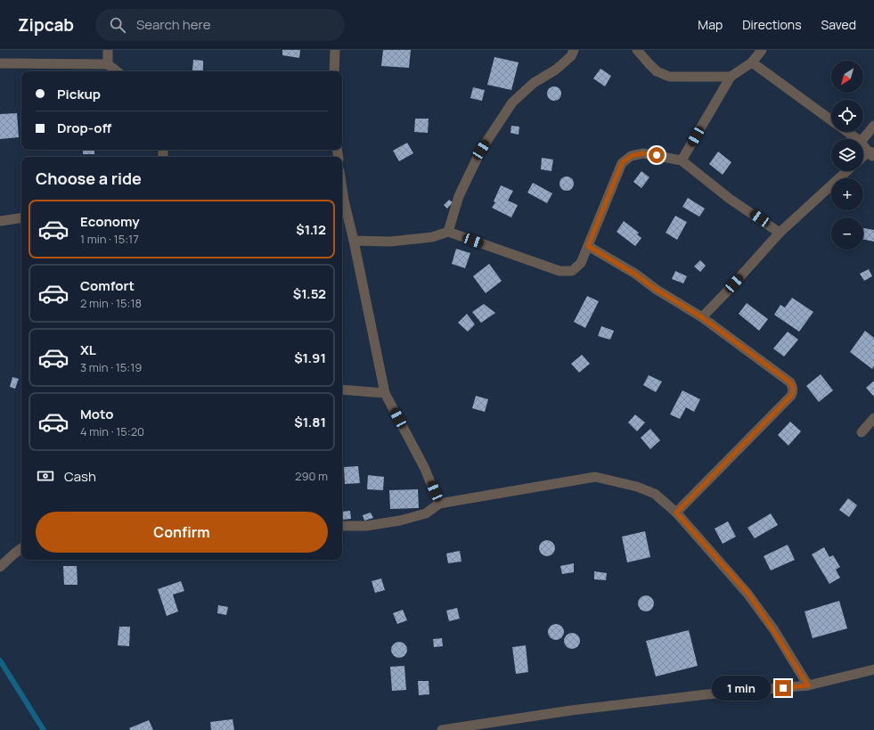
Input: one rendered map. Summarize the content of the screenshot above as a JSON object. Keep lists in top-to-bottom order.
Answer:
{
  "north": "bottom left",
  "page": {
    "header": "Zipcab",
    "search": "Search here",
    "nav": ["Map", "Directions", "Saved"],
    "map_buttons": ["+", "−"],
    "banner": ["Pickup", "Drop-off"],
    "heading": "Choose a ride",
    "list": [
      {
        "name": "Economy",
        "note": "1 min · 15:17",
        "value": "$1.12"
      },
      {
        "name": "Comfort",
        "note": "2 min · 15:18",
        "value": "$1.52"
      },
      {
        "name": "XL",
        "note": "3 min · 15:19",
        "value": "$1.91"
      },
      {
        "name": "Moto",
        "note": "4 min · 15:20",
        "value": "$1.81"
      }
    ],
    "pay": ["Cash", "290 m"],
    "buttons": "Confirm",
    "bubble": "1 min"
  }
}
